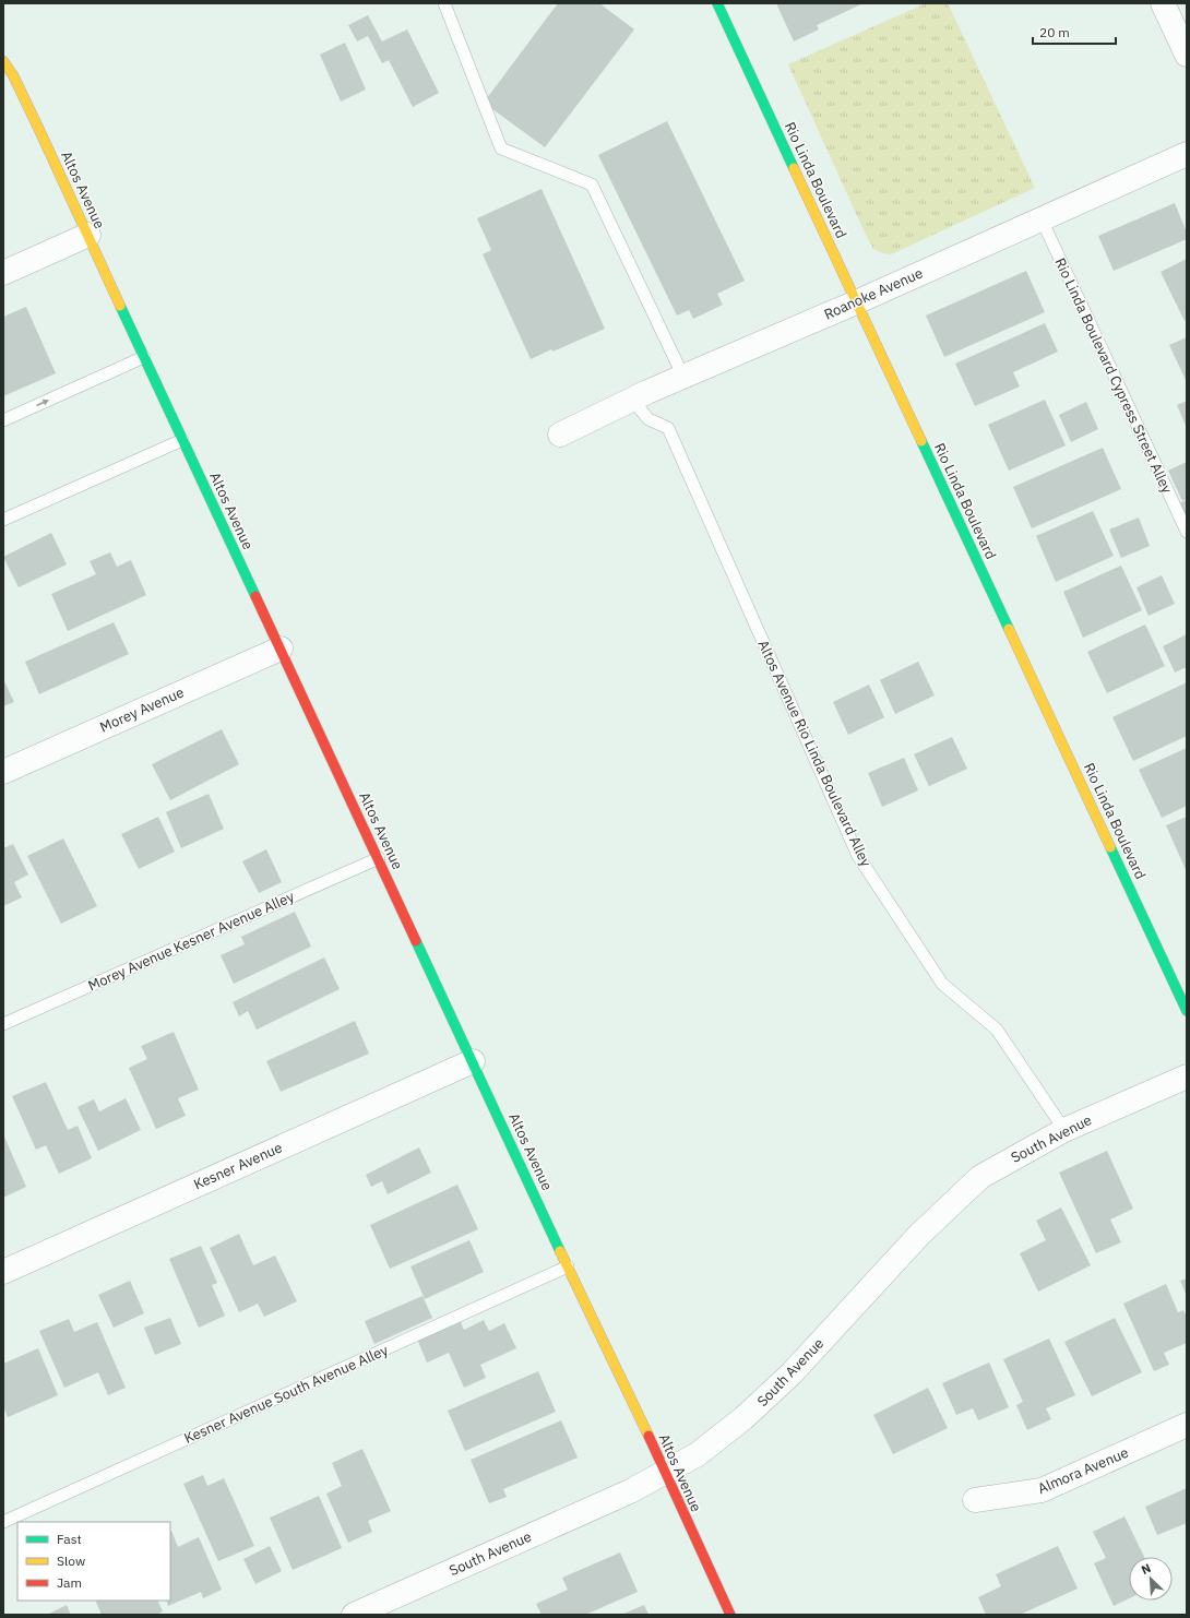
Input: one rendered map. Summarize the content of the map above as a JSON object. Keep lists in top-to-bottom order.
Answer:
{
  "streets": {
    "street": [
      "Rio Linda Boulevard",
      "Altos Avenue",
      "Roanoke Avenue",
      "Morey Avenue",
      "South Avenue",
      "Kesner Avenue",
      "Almora Avenue"
    ],
    "lane": [
      "Rio Linda Boulevard Cypress Street Alley",
      "Altos Avenue Rio Linda Boulevard Alley",
      "Morey Avenue Kesner Avenue Alley",
      "Kesner Avenue South Avenue Alley"
    ]
  },
  "crossings": [
    ["Rio Linda Boulevard", "Roanoke Avenue"],
    ["Altos Avenue", "Morey Avenue"],
    ["Altos Avenue", "Morey Avenue Kesner Avenue Alley"],
    ["Altos Avenue", "South Avenue"],
    ["Altos Avenue", "Kesner Avenue"],
    ["Altos Avenue", "Kesner Avenue South Avenue Alley"],
    ["Roanoke Avenue", "Rio Linda Boulevard Cypress Street Alley"],
    ["Roanoke Avenue", "Altos Avenue Rio Linda Boulevard Alley"],
    ["Altos Avenue Rio Linda Boulevard Alley", "South Avenue"]
  ],
  "legend": ["Fast", "Slow", "Jam"],
  "scale_bar": "20 m",
  "north": "top left"
}
